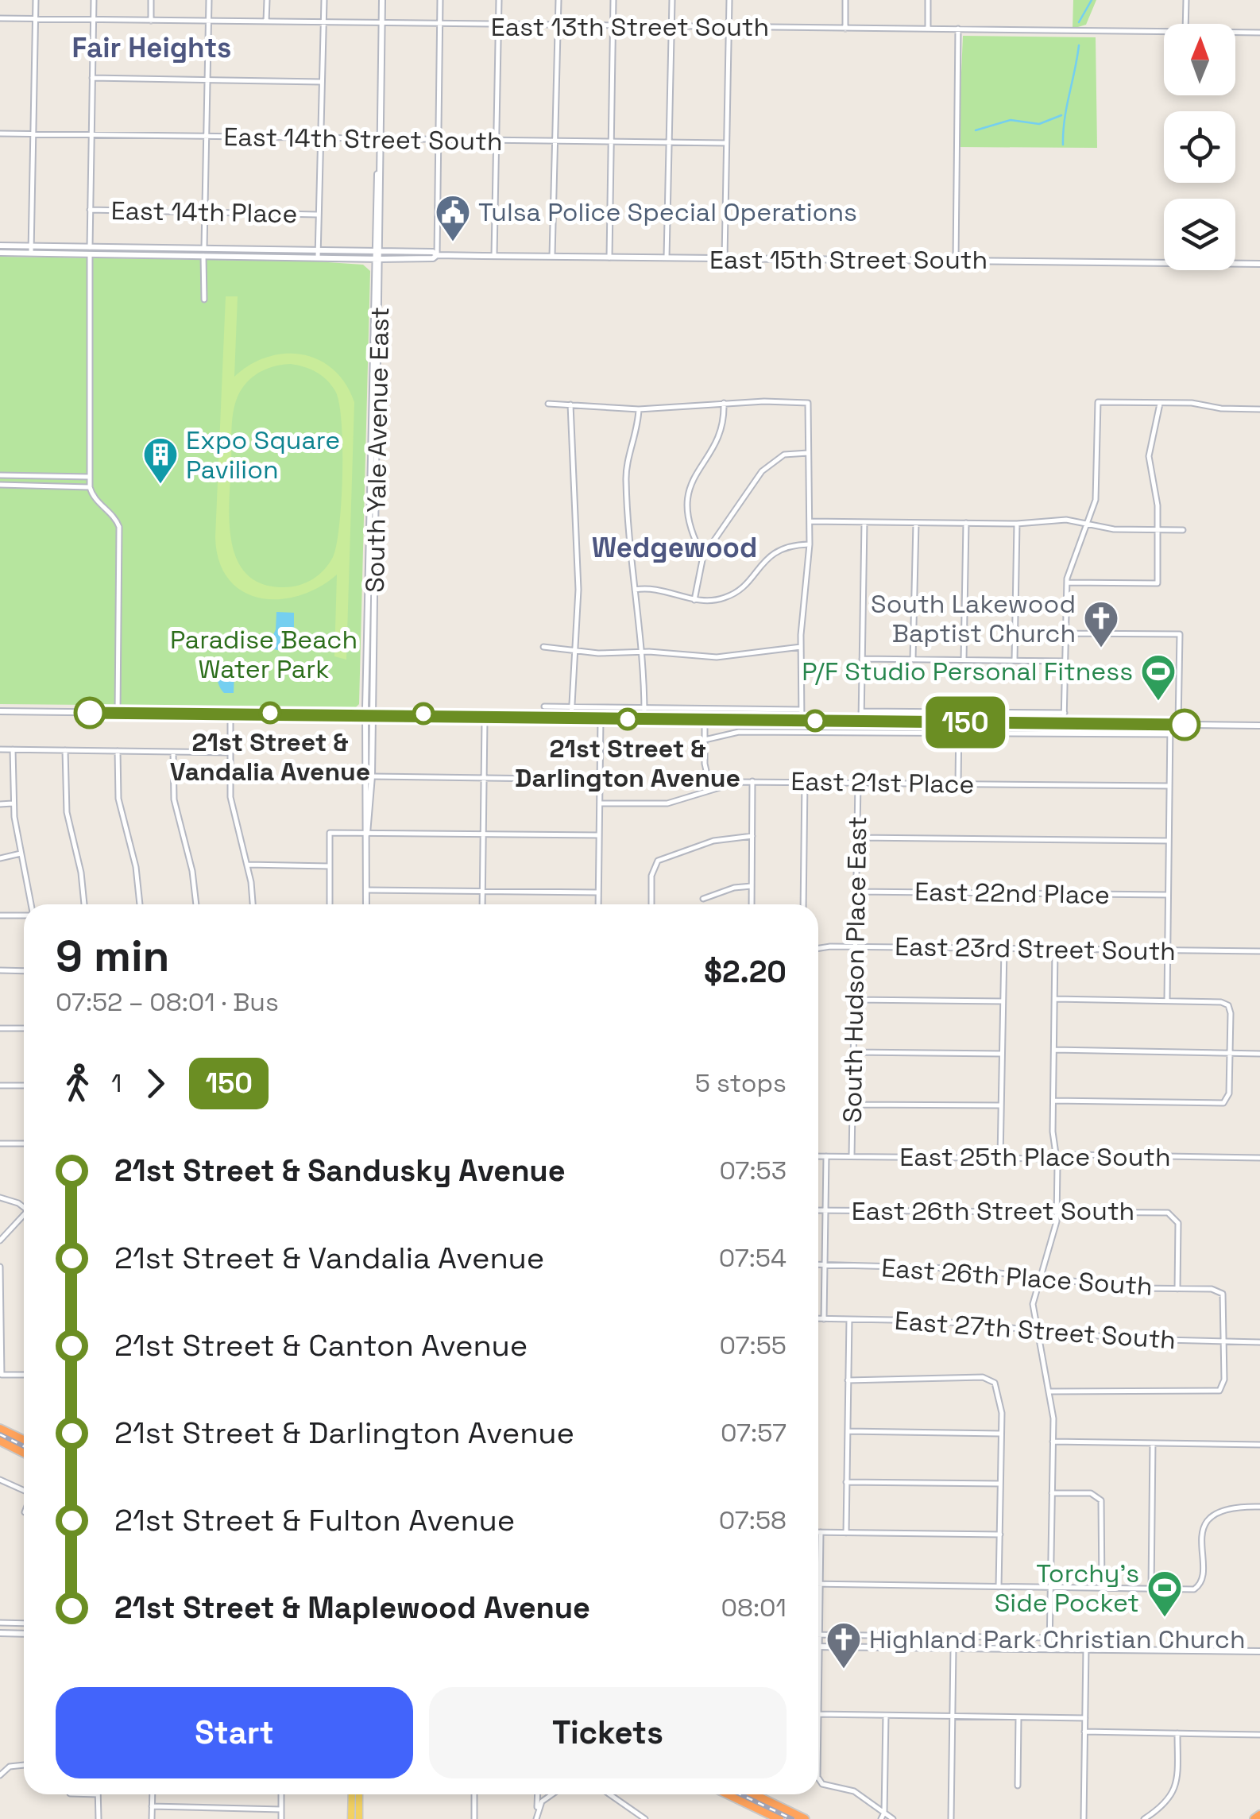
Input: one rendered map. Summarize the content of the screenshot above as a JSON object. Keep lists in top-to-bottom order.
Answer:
{
  "streets": {
    "main road": ["East 15th Street South", "South Yale Avenue East"],
    "street": [
      "East 13th Street South",
      "East 14th Street South",
      "East 14th Place",
      "East 21st Place",
      "East 22nd Place",
      "East 23rd Street South",
      "South Hudson Place East",
      "East 25th Place South",
      "East 26th Street South",
      "East 26th Place South",
      "East 27th Street South"
    ]
  },
  "crossings": [
    ["East 13th Street South", "South Yale Avenue East"],
    ["East 14th Street South", "South Yale Avenue East"],
    ["East 15th Street South", "South Yale Avenue East"],
    ["East 21st Place", "South Hudson Place East"],
    ["East 22nd Place", "South Hudson Place East"],
    ["East 23rd Street South", "South Hudson Place East"],
    ["South Hudson Place East", "East 25th Place South"],
    ["East 26th Street South", "East 26th Place South"],
    ["East 26th Place South", "East 27th Street South"]
  ],
  "districts": ["Fair Heights", "Wedgewood"],
  "parks": ["Paradise Beach Water Park"],
  "places": {
    "public building": ["Tulsa Police Special Operations"],
    "building": ["Expo Square Pavilion"],
    "church": ["South Lakewood Baptist Church", "Highland Park Christian Church"],
    "sports": ["P/F Studio Personal Fitness", "Torchy's Side Pocket"],
    "other": ["21st Street & Vandalia Avenue", "21st Street & Darlington Avenue"]
  },
  "lines": ["bus line 150"],
  "north": "top",
  "page": {
    "on_map": "150",
    "heading": ["9 min", "07:52 – 08:01 · Bus", "$2.20"],
    "legs": ["1", "150", "5 stops"],
    "list": [
      {
        "name": "21st Street & Sandusky Avenue",
        "value": "07:53"
      },
      {
        "name": "21st Street & Vandalia Avenue",
        "value": "07:54"
      },
      {
        "name": "21st Street & Canton Avenue",
        "value": "07:55"
      },
      {
        "name": "21st Street & Darlington Avenue",
        "value": "07:57"
      },
      {
        "name": "21st Street & Fulton Avenue",
        "value": "07:58"
      },
      {
        "name": "21st Street & Maplewood Avenue",
        "value": "08:01"
      }
    ],
    "buttons": ["Start", "Tickets"]
  }
}
